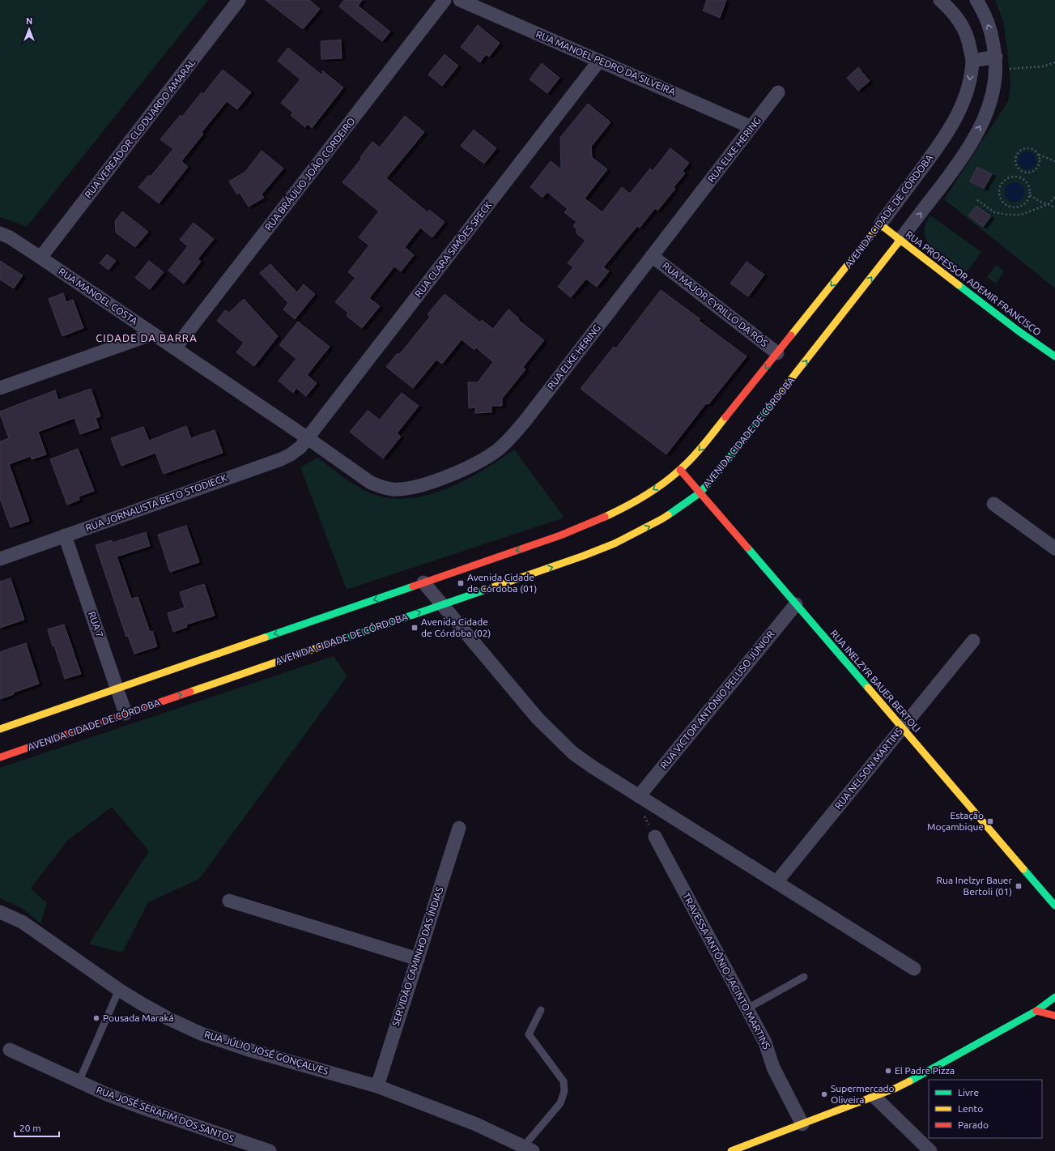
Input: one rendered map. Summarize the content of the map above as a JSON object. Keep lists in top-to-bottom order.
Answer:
{
  "streets": {
    "street": [
      "RUA MANOEL PEDRO DA SILVEIRA",
      "RUA VEREADOR CLODUARDO AMARAL",
      "RUA ELKE HERING",
      "RUA BRÁULIO JOÃO CORDEIRO",
      "AVENIDA CIDADE DE CÓRDOBA",
      "RUA CLARA SIMÕES SPECK",
      "RUA PROFESSOR ADEMIR FRANCISCO",
      "RUA MANOEL COSTA",
      "RUA MAJOR CYRILLO DA RÓS",
      "RUA JORNALISTA BETO STODIECK",
      "RUA 7",
      "RUA INELZYR BAUER BERTOLI",
      "RUA VICTOR ANTÔNIO PELUSO JÚNIOR",
      "RUA NELSON MARTINS",
      "SERVIDÃO CAMINHO DAS ÍNDIAS",
      "TRAVESSA ANTÔNIO JACINTO MARTINS",
      "RUA JÚLIO JOSÉ GONÇALVES",
      "RUA JOSÉ SERAFIM DOS SANTOS"
    ]
  },
  "crossings": [
    ["RUA MANOEL PEDRO DA SILVEIRA", "RUA ELKE HERING"],
    ["RUA MANOEL PEDRO DA SILVEIRA", "RUA CLARA SIMÕES SPECK"],
    ["RUA VEREADOR CLODUARDO AMARAL", "RUA MANOEL COSTA"],
    ["RUA ELKE HERING", "RUA CLARA SIMÕES SPECK"],
    ["RUA ELKE HERING", "RUA MANOEL COSTA"],
    ["RUA ELKE HERING", "RUA MAJOR CYRILLO DA RÓS"],
    ["RUA ELKE HERING", "RUA JORNALISTA BETO STODIECK"],
    ["RUA BRÁULIO JOÃO CORDEIRO", "RUA MANOEL COSTA"],
    ["AVENIDA CIDADE DE CÓRDOBA", "RUA PROFESSOR ADEMIR FRANCISCO"],
    ["AVENIDA CIDADE DE CÓRDOBA", "RUA MAJOR CYRILLO DA RÓS"],
    ["AVENIDA CIDADE DE CÓRDOBA", "RUA 7"],
    ["AVENIDA CIDADE DE CÓRDOBA", "RUA INELZYR BAUER BERTOLI"],
    ["RUA CLARA SIMÕES SPECK", "RUA MANOEL COSTA"],
    ["RUA CLARA SIMÕES SPECK", "RUA JORNALISTA BETO STODIECK"],
    ["RUA MANOEL COSTA", "RUA JORNALISTA BETO STODIECK"],
    ["RUA JORNALISTA BETO STODIECK", "RUA 7"],
    ["RUA INELZYR BAUER BERTOLI", "RUA VICTOR ANTÔNIO PELUSO JÚNIOR"],
    ["RUA INELZYR BAUER BERTOLI", "RUA NELSON MARTINS"],
    ["SERVIDÃO CAMINHO DAS ÍNDIAS", "RUA JÚLIO JOSÉ GONÇALVES"]
  ],
  "districts": ["CIDADE DA BARRA"],
  "places": {
    "transit": [
      "Avenida Cidade de Córdoba (01)",
      "Avenida Cidade de Córdoba (02)",
      "Estação Moçambique",
      "Rua Inelzyr Bauer Bertoli (01)"
    ],
    "other": ["Pousada Maraká", "El Padre Pizza", "Supermercado Oliveira"]
  },
  "legend": ["Livre", "Lento", "Parado"],
  "scale_bar": "20 m",
  "north": "top"
}
